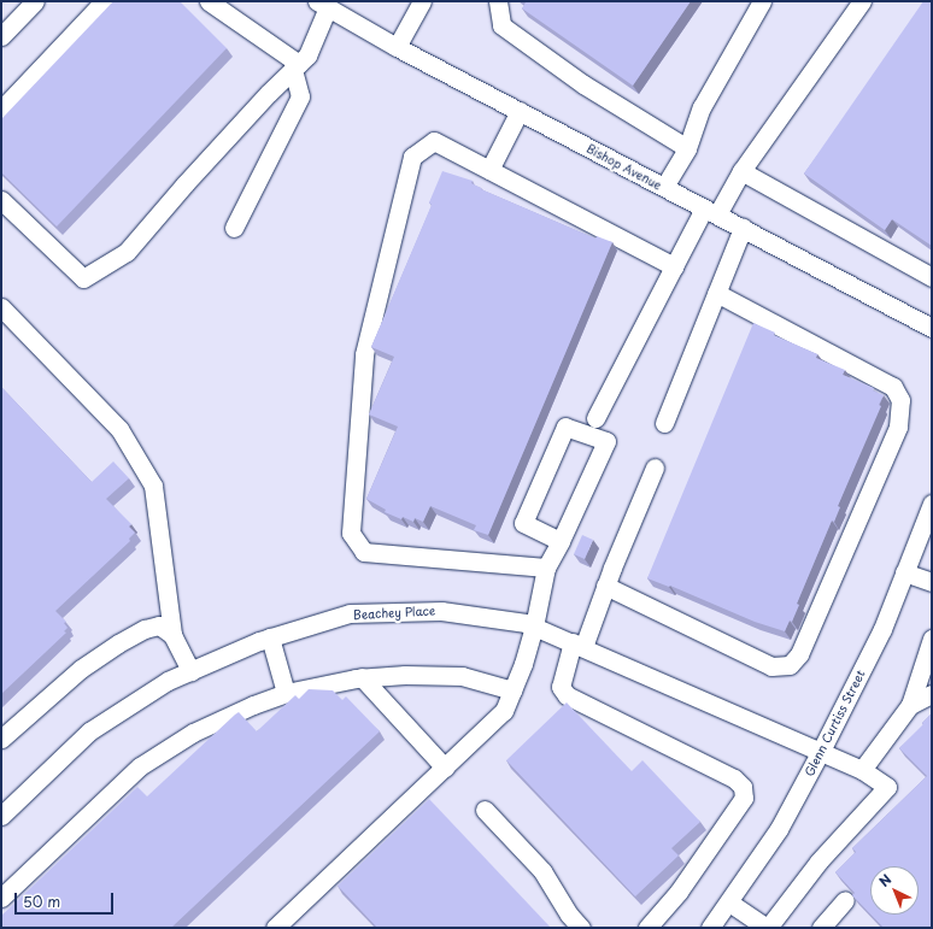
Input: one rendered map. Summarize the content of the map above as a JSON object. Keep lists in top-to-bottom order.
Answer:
{
  "streets": {
    "street": ["Bishop Avenue", "Beachey Place", "Glenn Curtiss Street"]
  },
  "crossings": [
    ["Beachey Place", "Glenn Curtiss Street"]
  ],
  "scale_bar": "50 m",
  "north": "top left"
}
